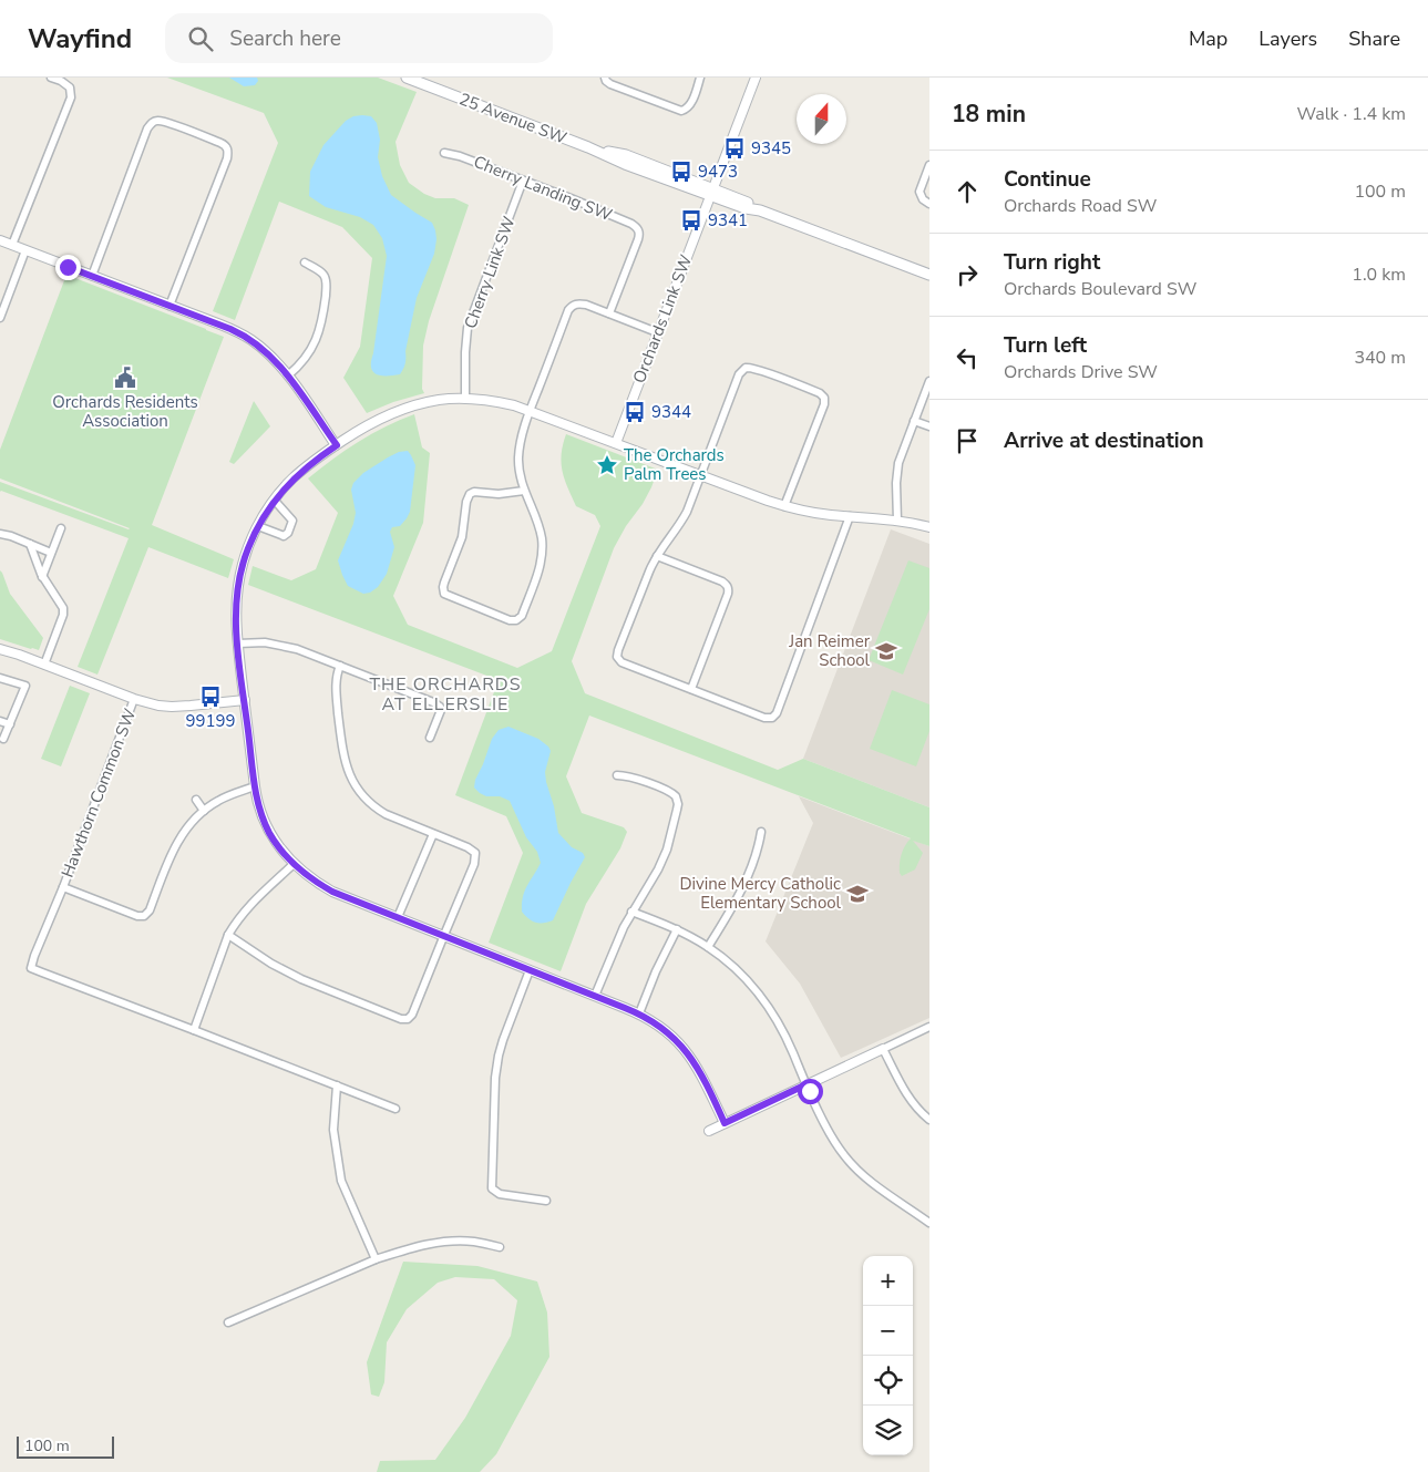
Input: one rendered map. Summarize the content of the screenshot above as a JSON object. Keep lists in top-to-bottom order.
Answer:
{
  "streets": {
    "main road": ["25 Avenue SW"],
    "street": [
      "Cherry Landing SW",
      "Cherry Link SW",
      "Orchards Link SW",
      "Hawthorn Common SW"
    ]
  },
  "crossings": [
    ["25 Avenue SW", "Orchards Link SW"],
    ["Cherry Landing SW", "Cherry Link SW"]
  ],
  "districts": ["THE ORCHARDS AT ELLERSLIE"],
  "places": {
    "bus stop": [
      "9345",
      "9473",
      "9341",
      "9344",
      "99199"
    ],
    "public building": ["Orchards Residents Association"],
    "place": ["The Orchards Palm Trees"],
    "school or university": ["Jan Reimer School", "Divine Mercy Catholic Elementary School"]
  },
  "scale_bar": "100 m",
  "north": "top",
  "page": {
    "header": "Wayfind",
    "search": "Search here",
    "nav": ["Map", "Layers", "Share"],
    "heading": ["18 min", "Walk · 1.4 km"],
    "list": [
      ["Continue", "Orchards Road SW", "100 m"],
      ["Turn right", "Orchards Boulevard SW", "1.0 km"],
      ["Turn left", "Orchards Drive SW", "340 m"],
      "Arrive at destination"
    ],
    "map_buttons": ["+", "−"],
    "scale": "100 m"
  }
}
